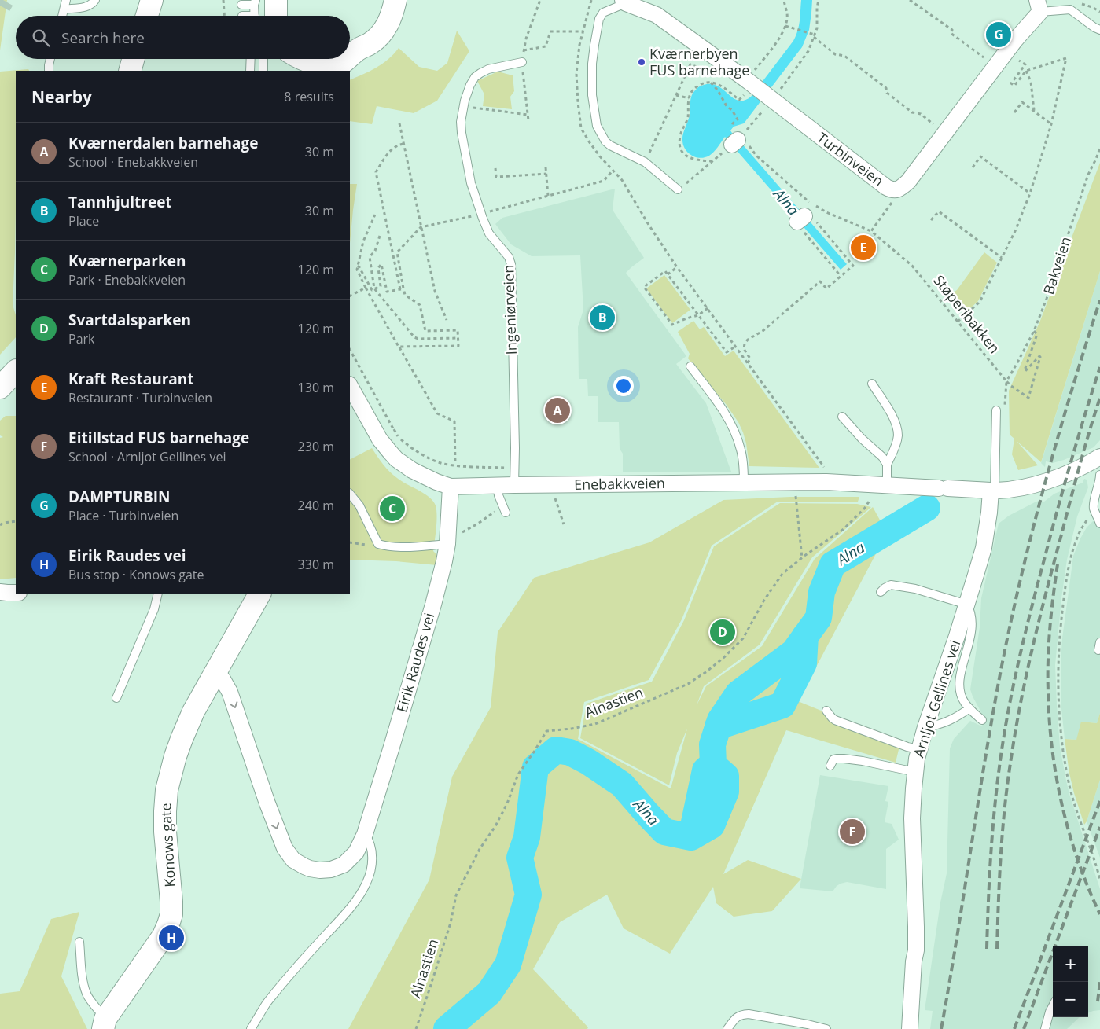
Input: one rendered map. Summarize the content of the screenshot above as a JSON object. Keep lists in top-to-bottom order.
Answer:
{
  "streets": {
    "street": [
      "Turbinveien",
      "Enebakkveien",
      "Eirik Raudes vei",
      "Arnljot Gellines vei",
      "Konows gate"
    ],
    "lane": ["Ingeniørveien"],
    "path": ["Bakveien", "Støperibakken", "Alnastien"]
  },
  "crossings": [
    ["Bakveien", "Støperibakken"],
    ["Ingeniørveien", "Enebakkveien"],
    ["Enebakkveien", "Eirik Raudes vei"],
    ["Enebakkveien", "Arnljot Gellines vei"],
    ["Enebakkveien", "Alnastien"],
    ["Eirik Raudes vei", "Konows gate"]
  ],
  "water": ["Alna"],
  "places": ["Kværnerbyen FUS barnehage"],
  "page": {
    "search": "Search here",
    "pins": [
      "G",
      "E",
      "B",
      "A",
      "C",
      "D",
      "F",
      "H"
    ],
    "heading": ["Nearby", "8 results"],
    "list": [
      {
        "mark": "A",
        "name": "Kværnerdalen barnehage",
        "note": "School · Enebakkveien",
        "value": "30 m"
      },
      {
        "mark": "B",
        "name": "Tannhjultreet",
        "note": "Place",
        "value": "30 m"
      },
      {
        "mark": "C",
        "name": "Kværnerparken",
        "note": "Park · Enebakkveien",
        "value": "120 m"
      },
      {
        "mark": "D",
        "name": "Svartdalsparken",
        "note": "Park",
        "value": "120 m"
      },
      {
        "mark": "E",
        "name": "Kraft Restaurant",
        "note": "Restaurant · Turbinveien",
        "value": "130 m"
      },
      {
        "mark": "F",
        "name": "Eitillstad FUS barnehage",
        "note": "School · Arnljot Gellines vei",
        "value": "230 m"
      },
      {
        "mark": "G",
        "name": "DAMPTURBIN",
        "note": "Place · Turbinveien",
        "value": "240 m"
      },
      {
        "mark": "H",
        "name": "Eirik Raudes vei",
        "note": "Bus stop · Konows gate",
        "value": "330 m"
      }
    ],
    "map_buttons": ["+", "−"]
  }
}
